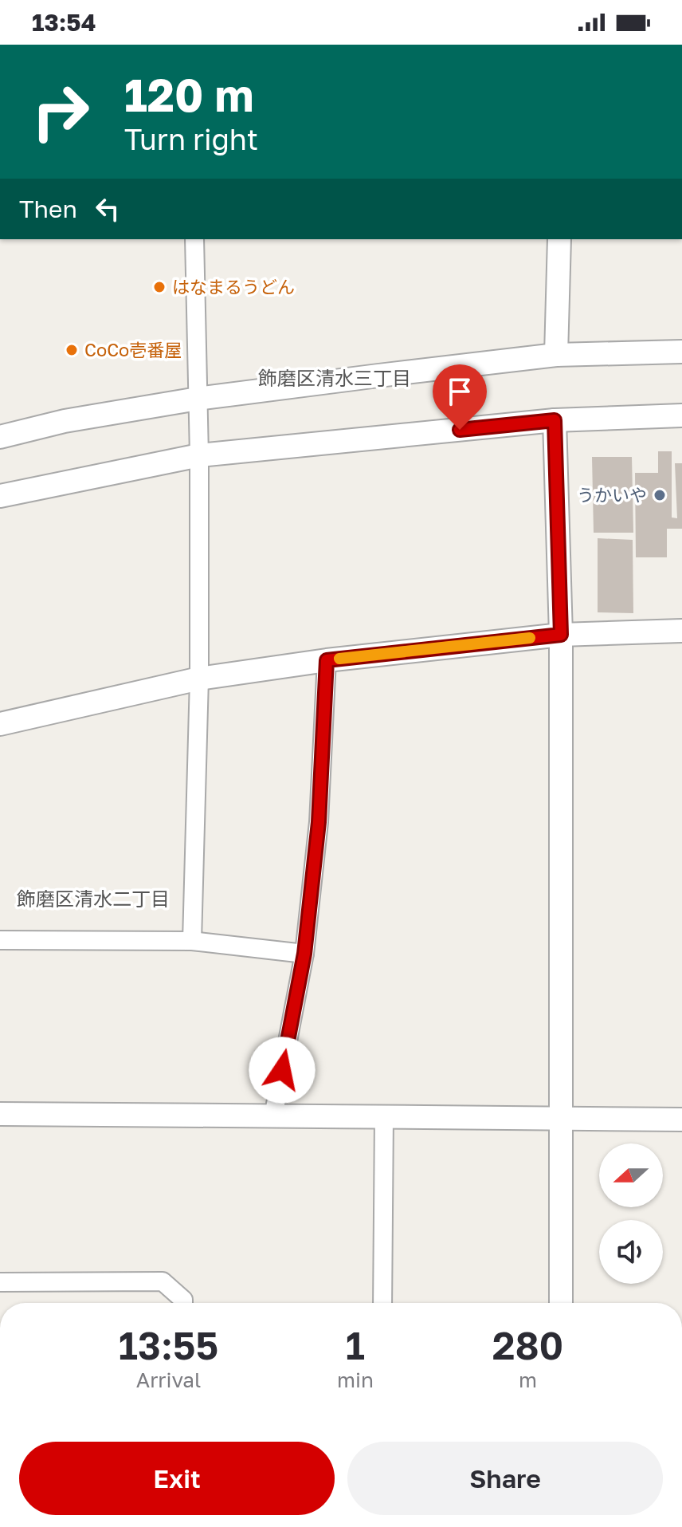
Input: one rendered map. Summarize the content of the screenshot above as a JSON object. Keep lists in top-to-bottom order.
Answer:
{
  "districts": ["飾磨区清水三丁目", "飾磨区清水二丁目"],
  "places": ["はなまるうどん", "CoCo壱番屋", "うかいや"],
  "north": "left",
  "page": {
    "status": "13:54",
    "turn": ["120 m", "Turn right"],
    "then": "Then",
    "eta": [
      "13:55",
      "Arrival",
      "1",
      "min",
      "280",
      "m"
    ],
    "buttons": ["Exit", "Share"]
  }
}
